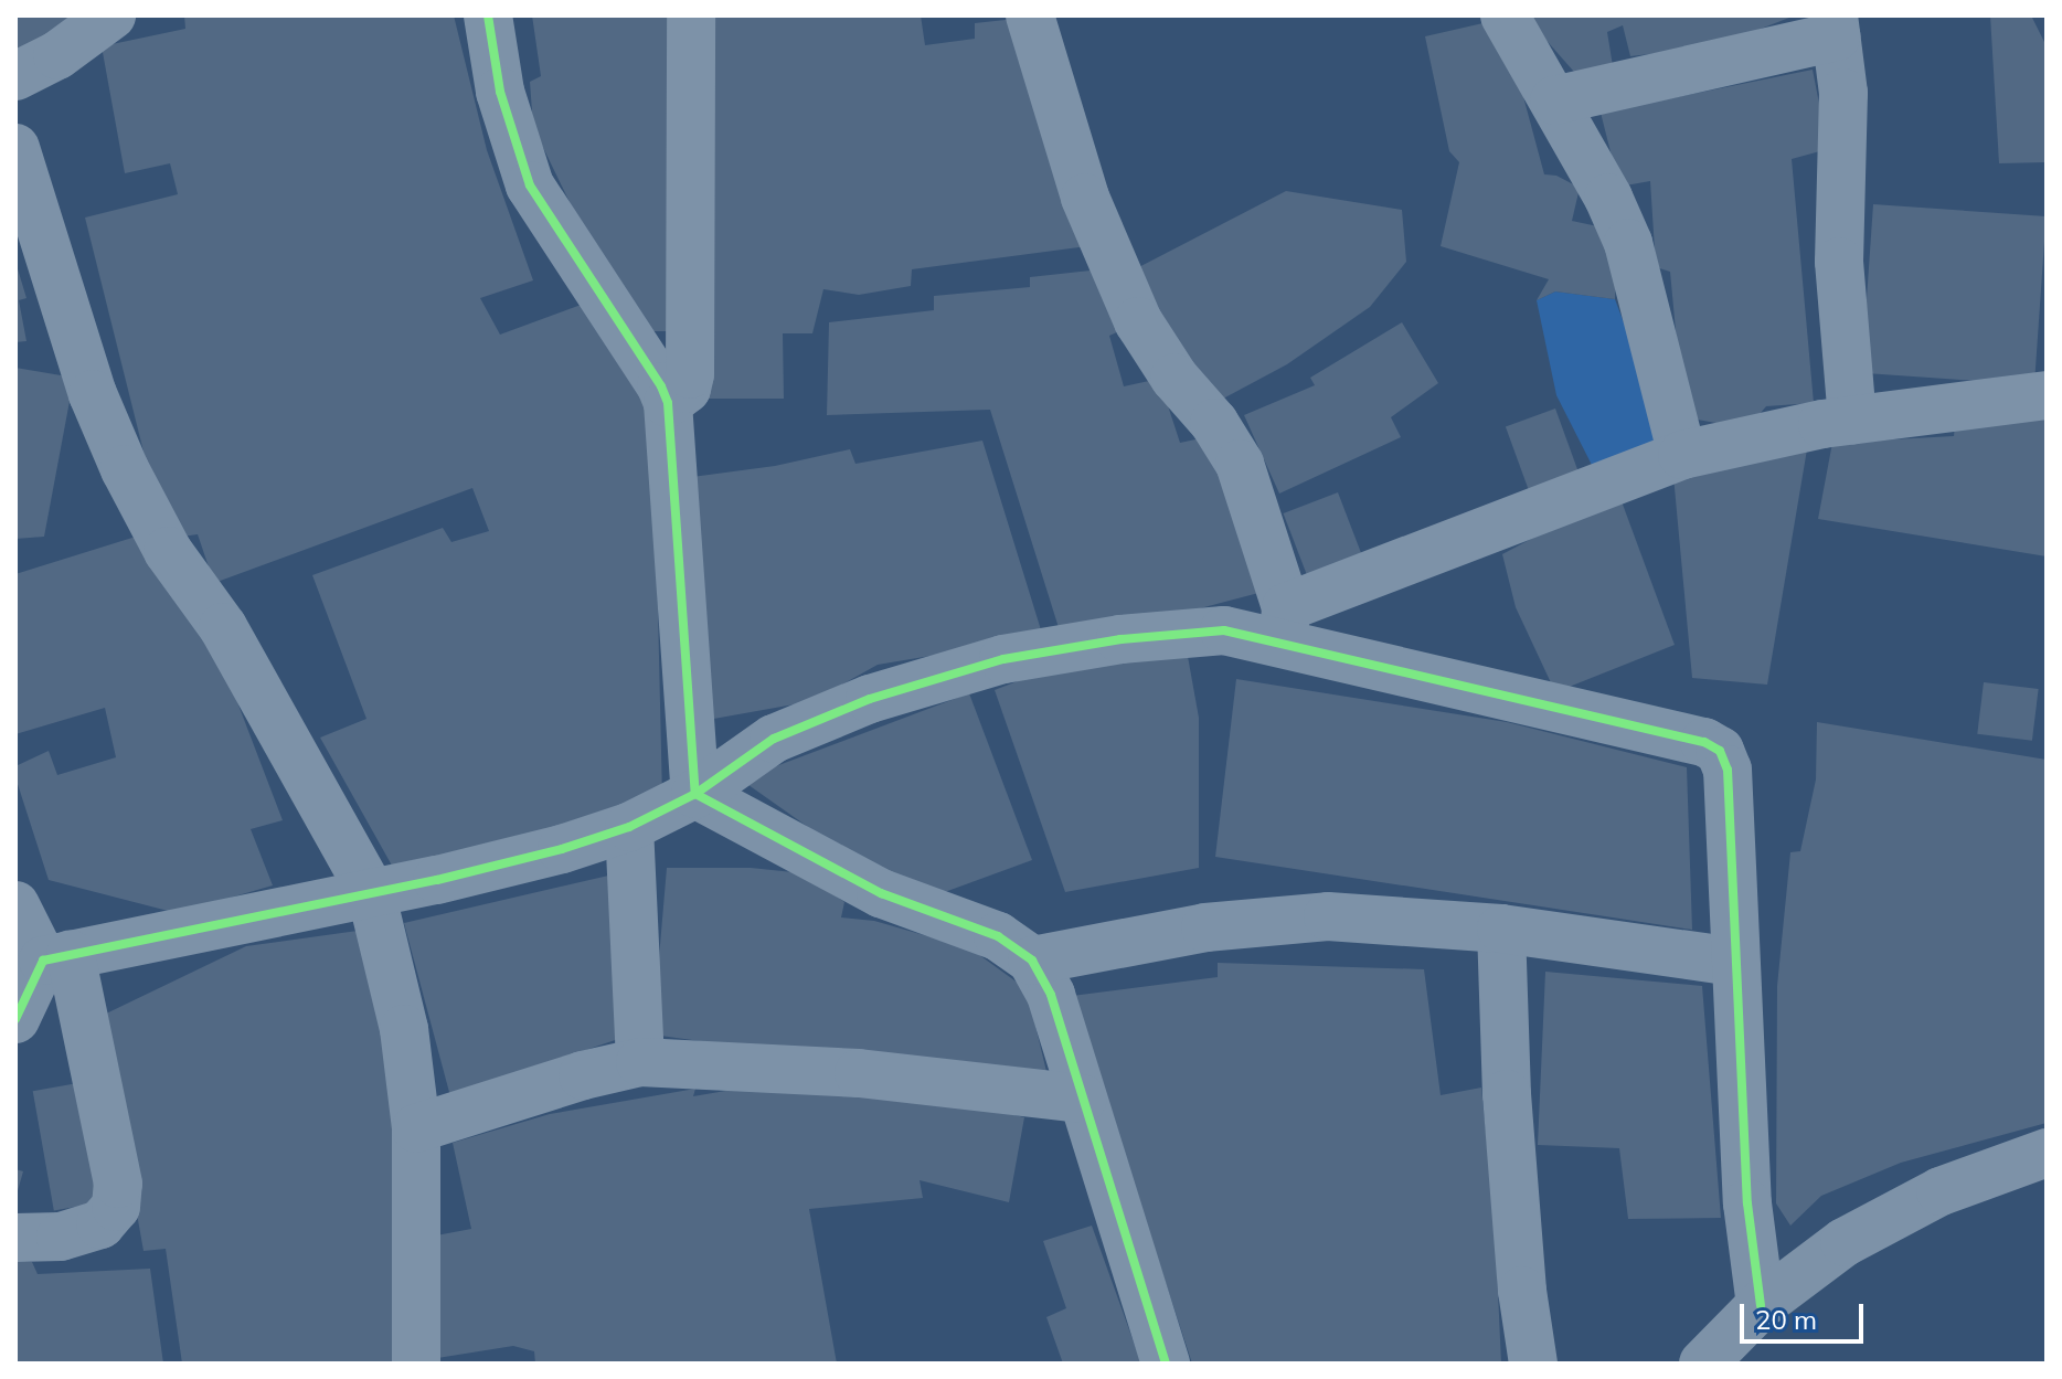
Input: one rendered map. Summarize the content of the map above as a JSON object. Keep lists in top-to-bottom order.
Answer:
{
  "scale_bar": "20 m"
}
